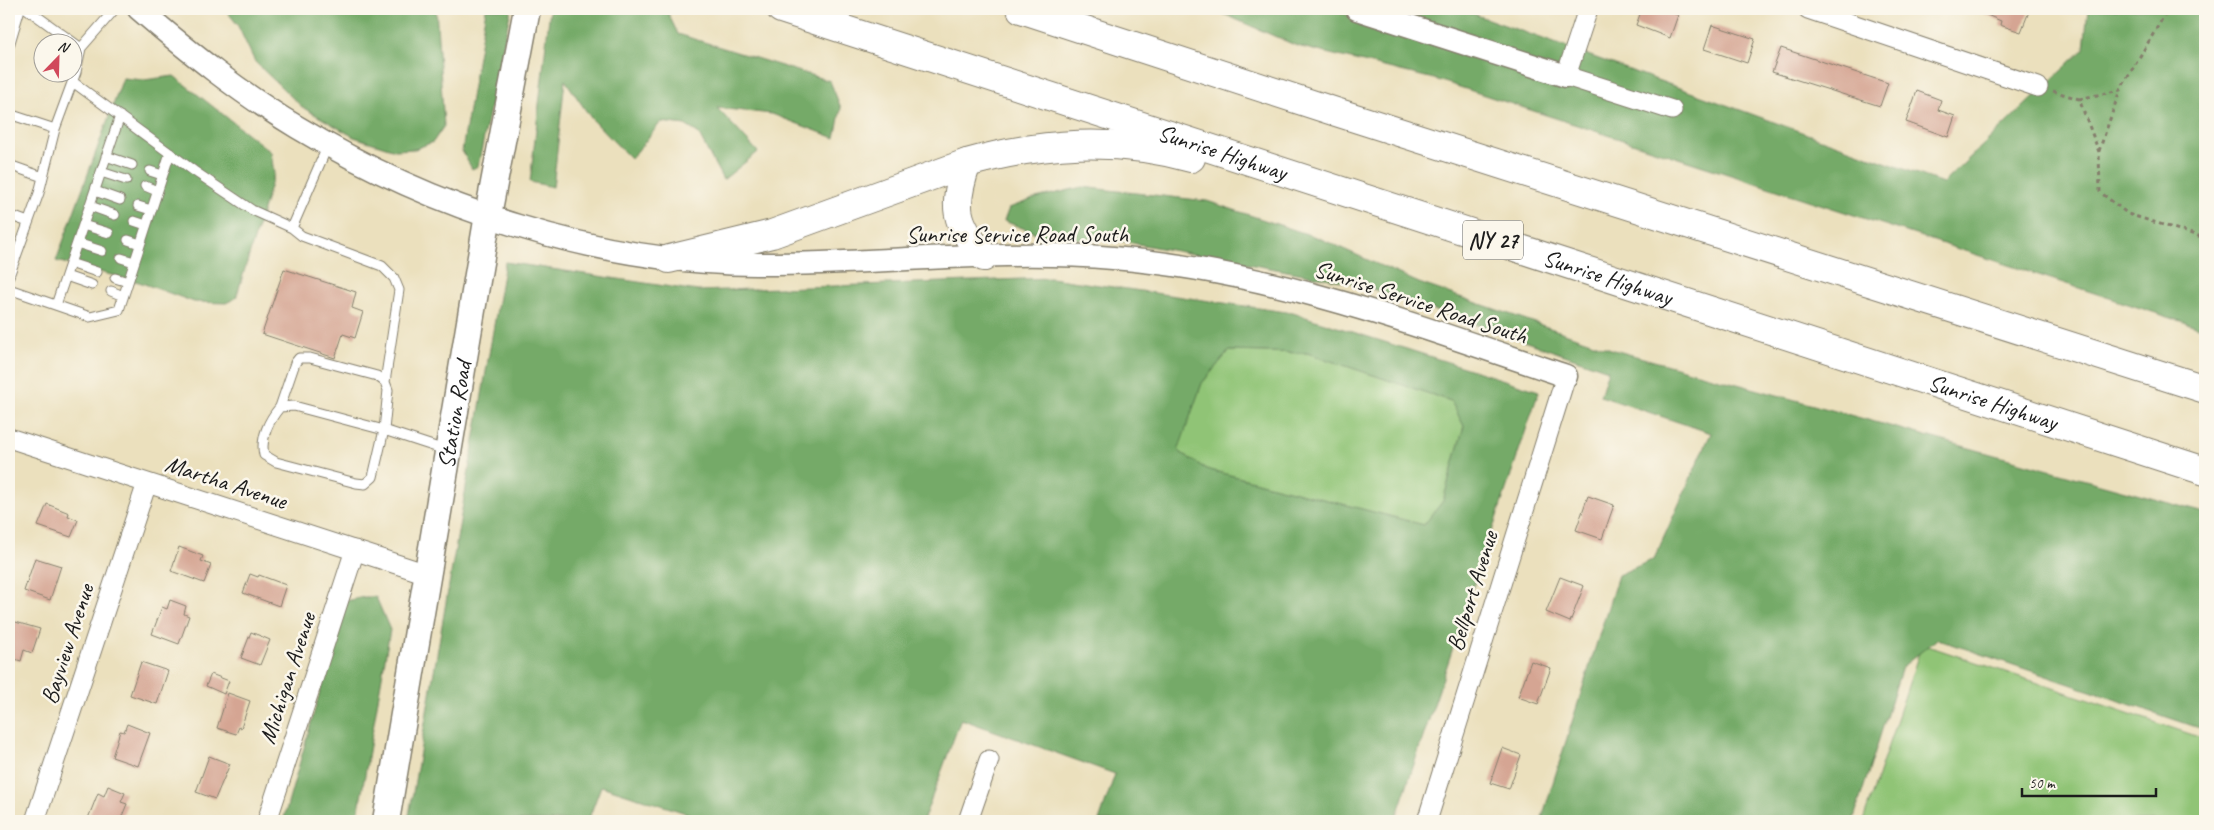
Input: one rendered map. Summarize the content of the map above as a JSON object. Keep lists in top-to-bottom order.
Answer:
{
  "streets": {
    "highway": ["Sunrise Highway", "NY 27"],
    "main road": ["Station Road"],
    "street": [
      "Sunrise Service Road South",
      "Martha Avenue",
      "Bellport Avenue",
      "Bayview Avenue",
      "Michigan Avenue"
    ]
  },
  "crossings": [
    ["Sunrise Service Road South", "Station Road"],
    ["Sunrise Service Road South", "Bellport Avenue"],
    ["Station Road", "Martha Avenue"],
    ["Martha Avenue", "Bayview Avenue"],
    ["Martha Avenue", "Michigan Avenue"]
  ],
  "scale_bar": "50 m",
  "north": "top right"
}
